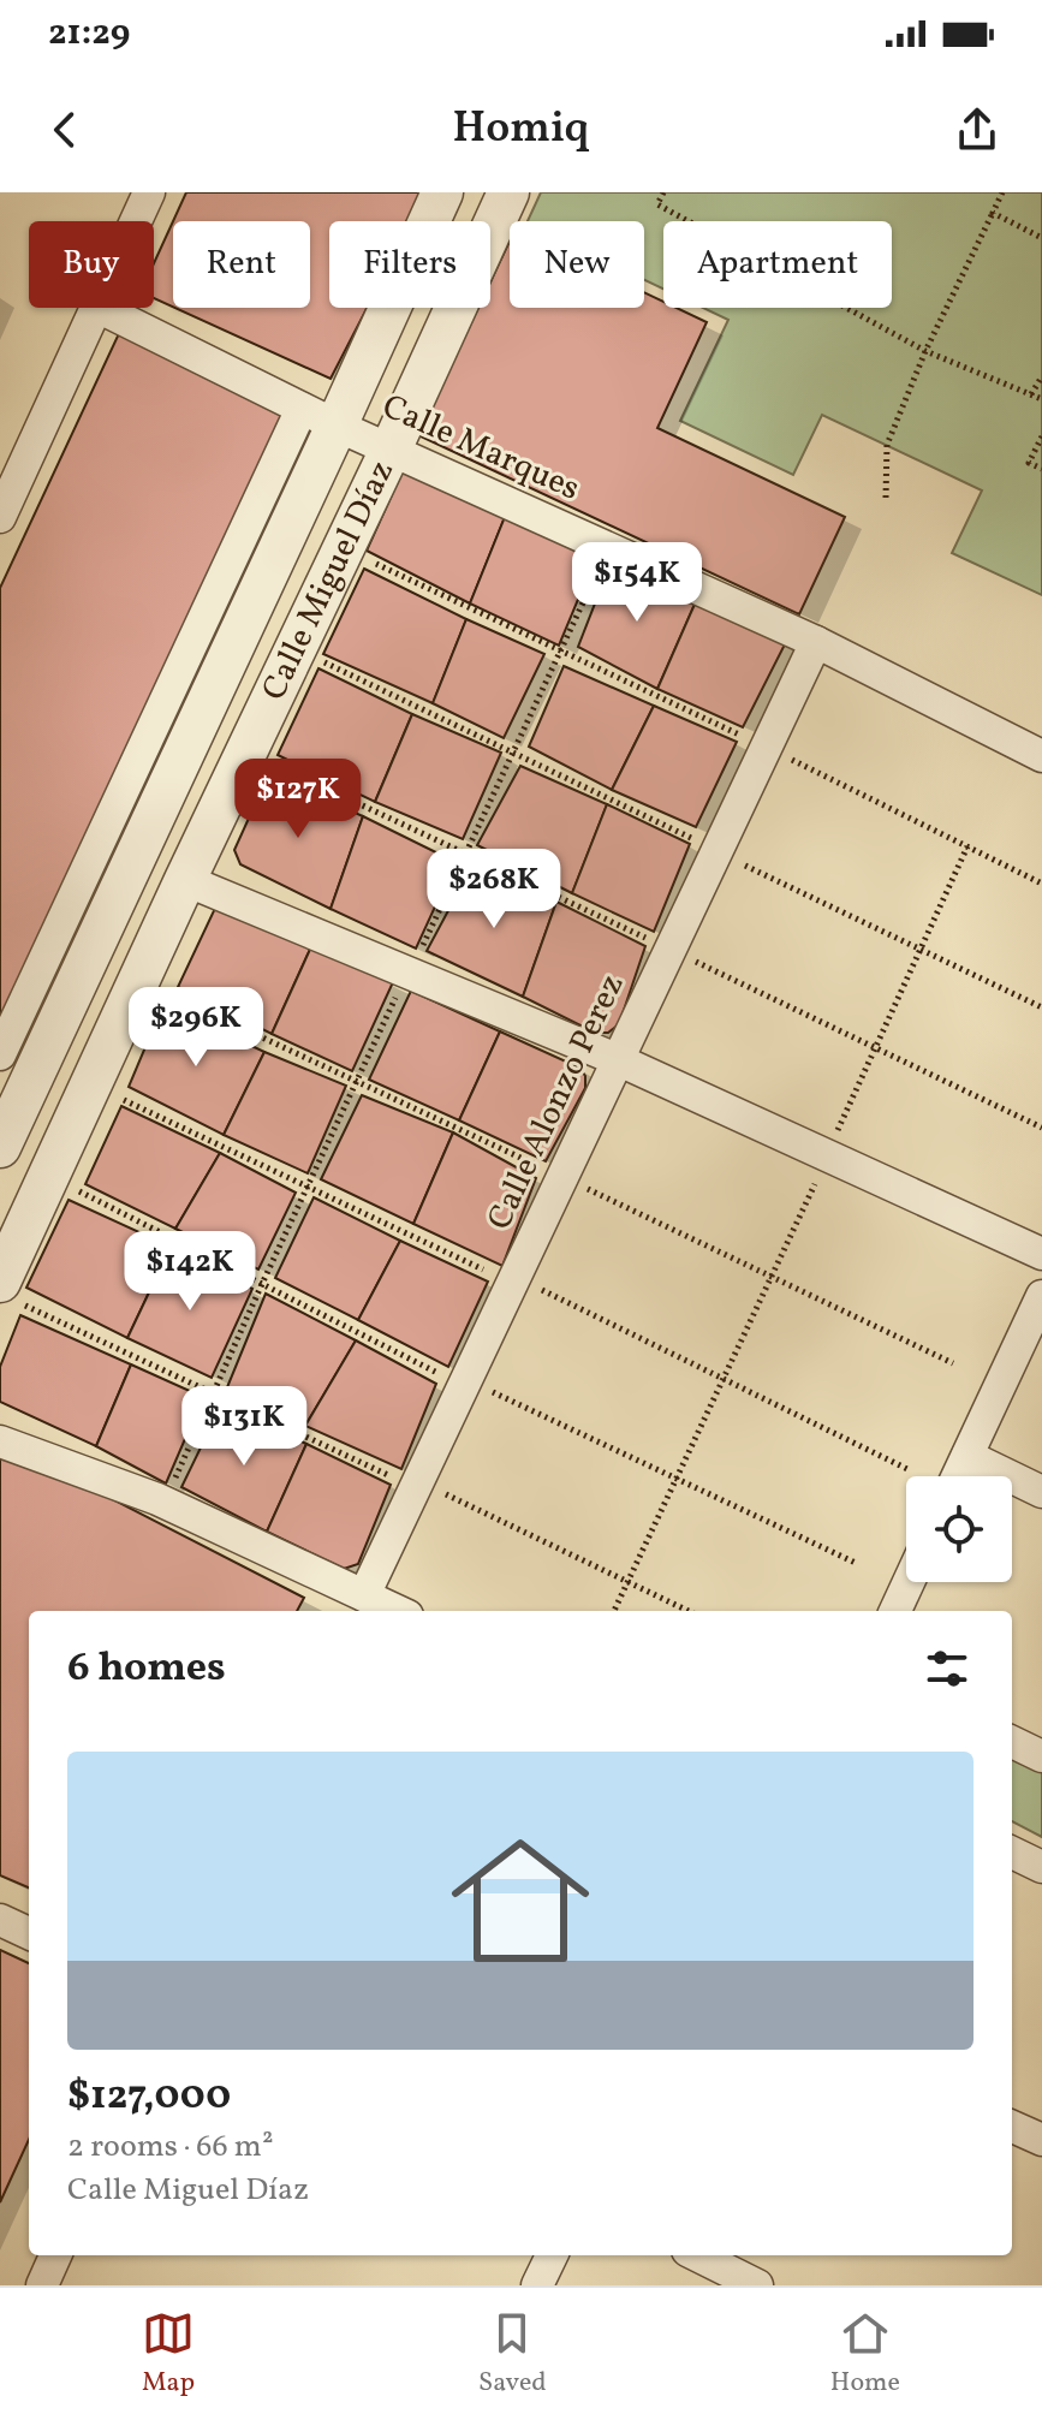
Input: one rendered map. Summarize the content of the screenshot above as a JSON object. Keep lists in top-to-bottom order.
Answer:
{
  "streets": {
    "street": ["Calle Marques", "Calle Miguel Díaz", "Calle Alonzo Perez"]
  },
  "crossings": [
    ["Calle Marques", "Calle Miguel Díaz"],
    ["Calle Marques", "Calle Alonzo Perez"]
  ],
  "page": {
    "status": "21:29",
    "header": "Homiq",
    "chip": [
      "Buy",
      "Rent",
      "Filters",
      "New",
      "Apartment"
    ],
    "price": [
      "$154K",
      "$127K",
      "$268K",
      "$296K",
      "$142K",
      "$131K"
    ],
    "heading": "6 homes",
    "list": [
      {
        "name": "$127,000",
        "note": "2 rooms · 66 m² · Calle Miguel Díaz"
      }
    ],
    "tabs": ["Map", "Saved", "Home"]
  }
}
